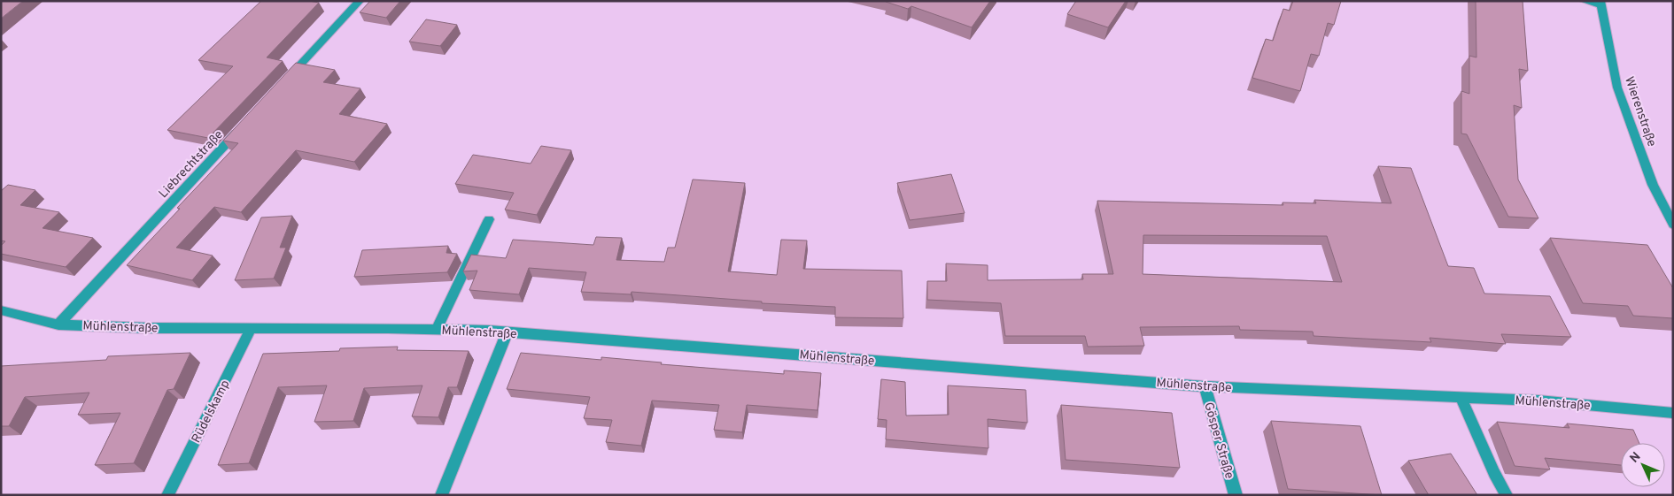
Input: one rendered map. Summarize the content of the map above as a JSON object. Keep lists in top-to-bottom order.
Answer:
{
  "streets": {
    "street": [
      "Wierenstraße",
      "Liebrechtstraße",
      "Mühlenstraße",
      "Rüdelskamp",
      "Gösper Straße"
    ]
  },
  "crossings": [
    ["Liebrechtstraße", "Mühlenstraße"],
    ["Mühlenstraße", "Rüdelskamp"],
    ["Mühlenstraße", "Gösper Straße"]
  ],
  "north": "top left"
}
